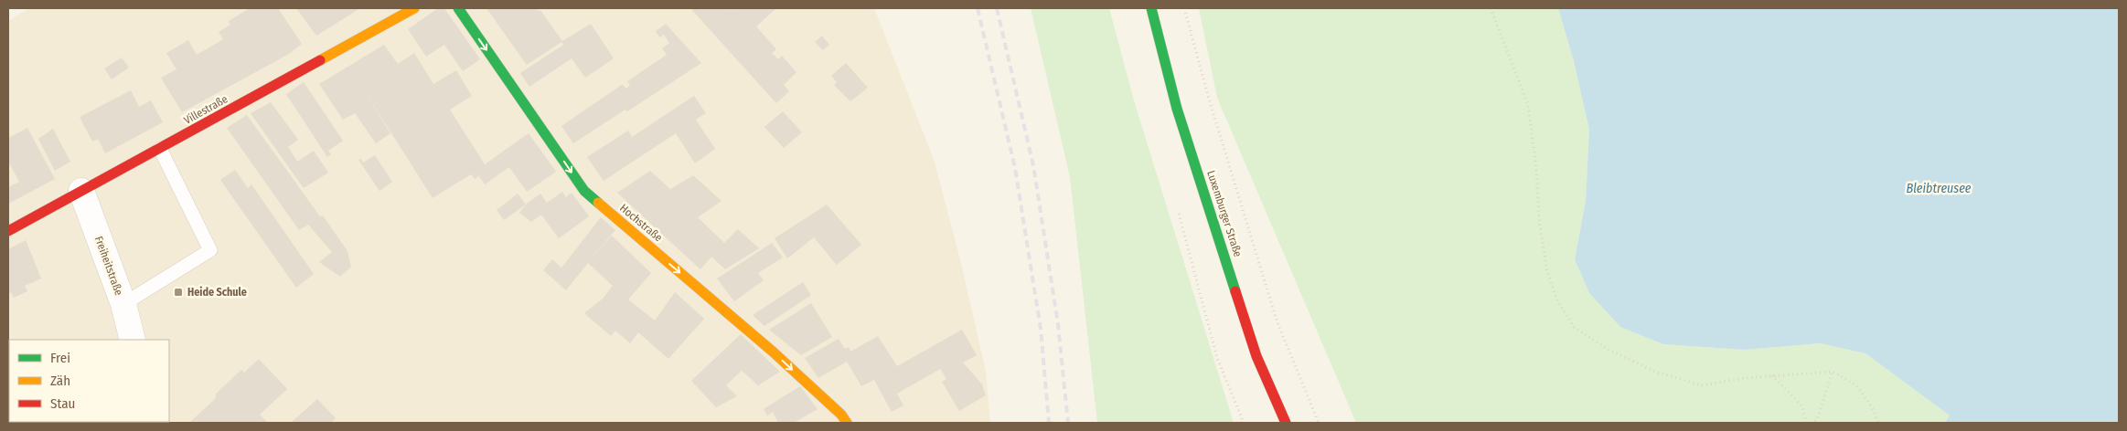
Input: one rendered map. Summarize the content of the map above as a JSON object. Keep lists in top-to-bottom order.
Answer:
{
  "streets": {
    "street": [
      "Villestraße",
      "Luxemburger Straße",
      "Hochstraße",
      "Freiheitstraße"
    ]
  },
  "crossings": [
    ["Villestraße", "Freiheitstraße"]
  ],
  "one_way": ["Hochstraße"],
  "water": ["Bleibtreusee"],
  "places": {
    "transit": ["Heide Schule"]
  },
  "legend": ["Frei", "Zäh", "Stau"]
}
